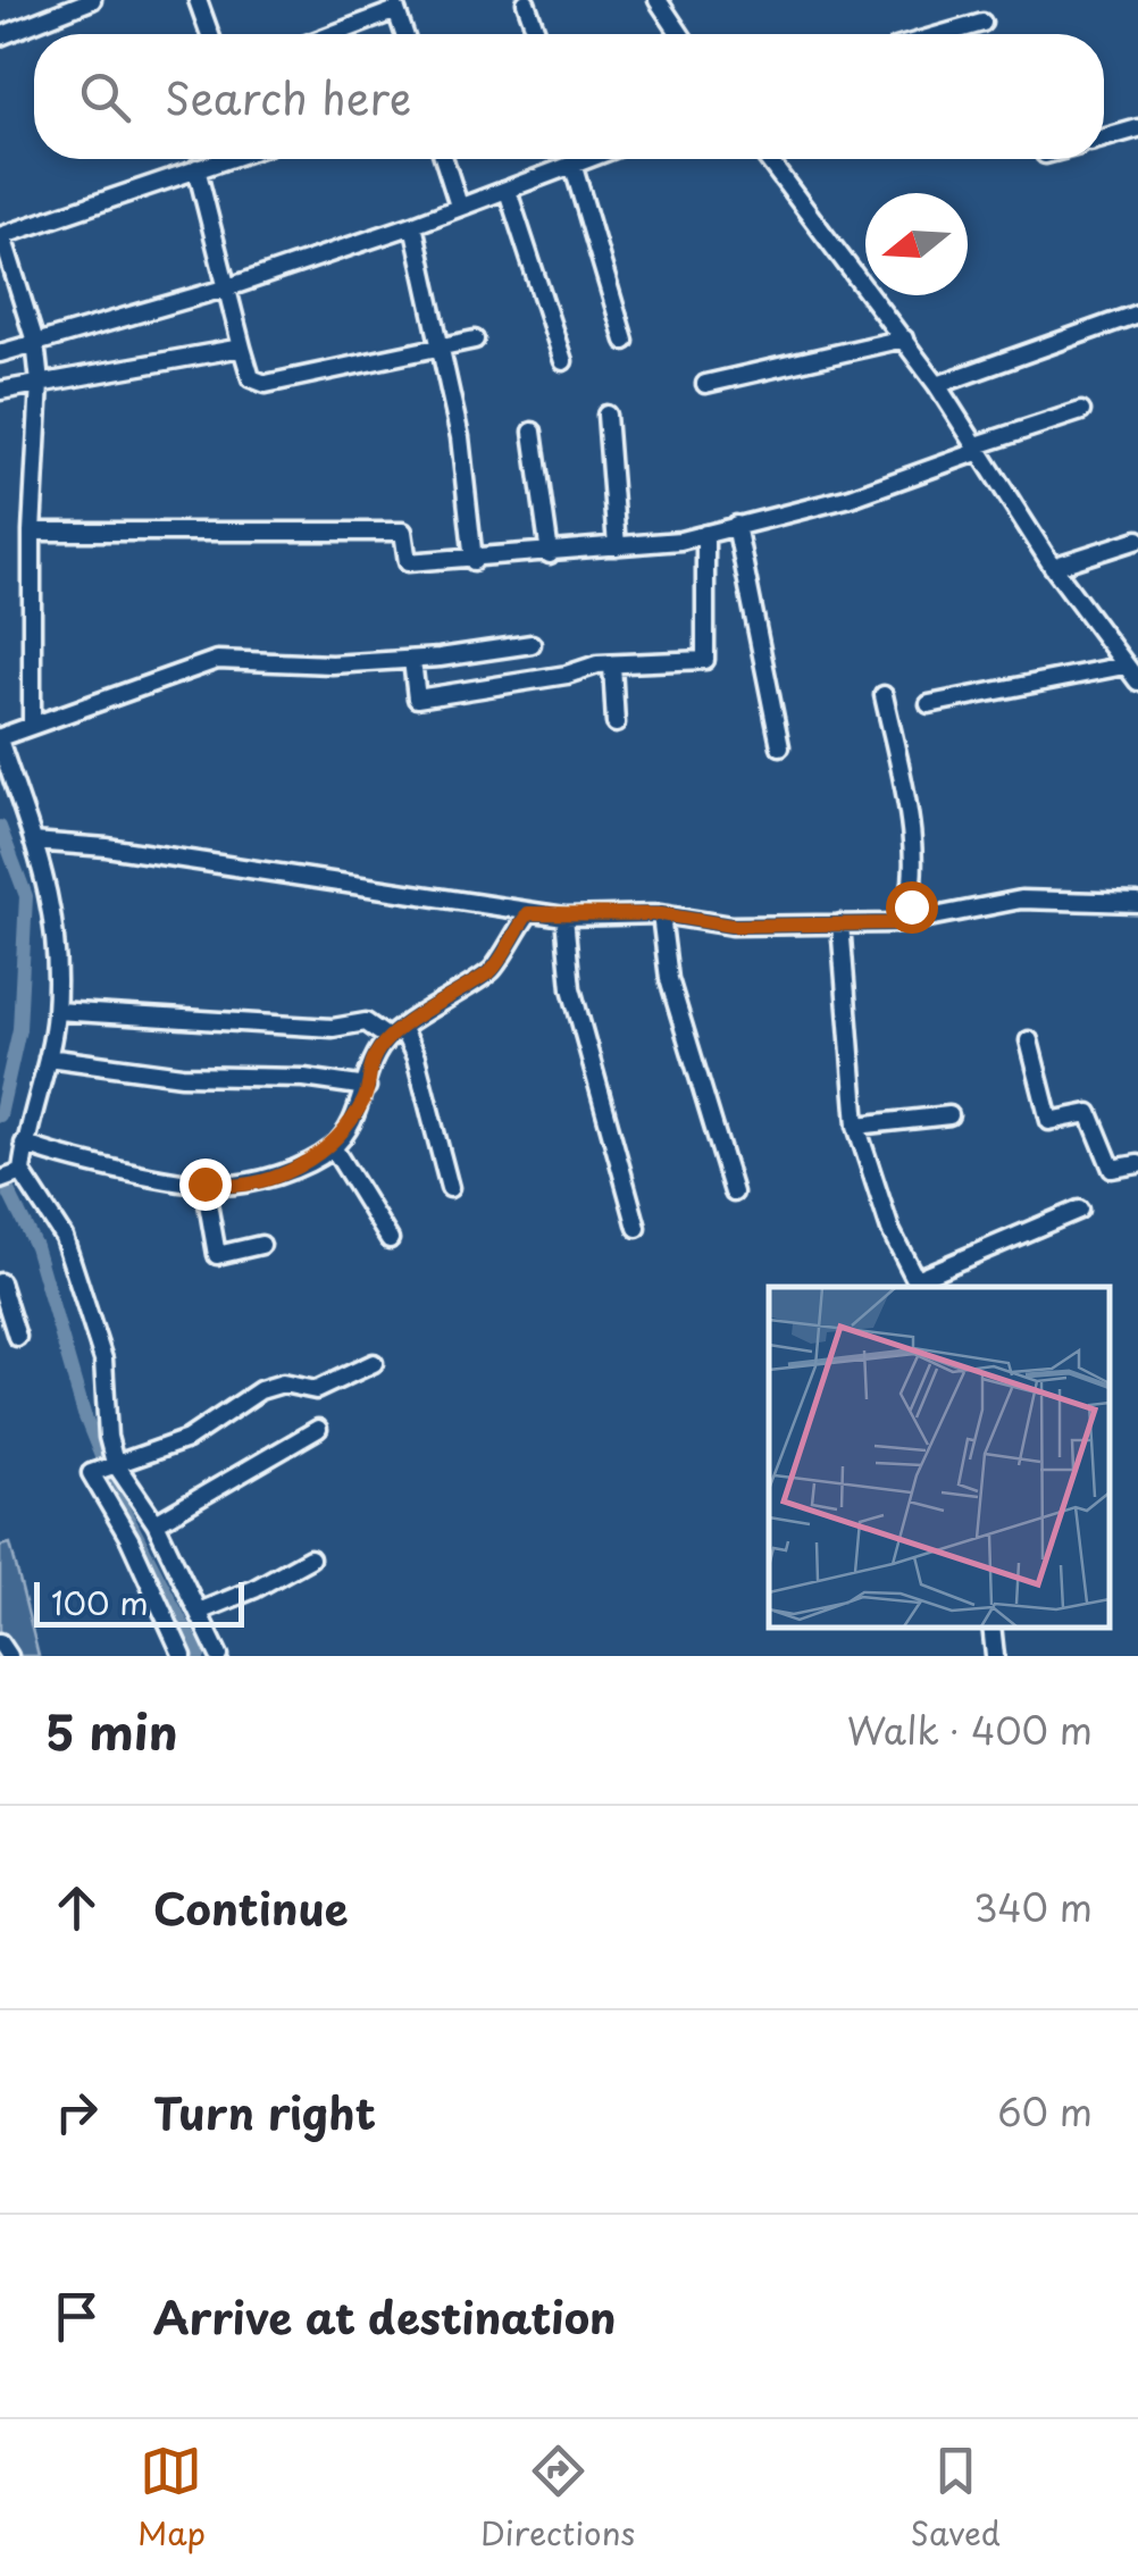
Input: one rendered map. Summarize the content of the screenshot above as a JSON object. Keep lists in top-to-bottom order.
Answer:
{
  "scale_bar": "100 m",
  "north": "left",
  "page": {
    "search": "Search here",
    "scale": "100 m",
    "heading": ["5 min", "Walk · 400 m"],
    "list": [
      ["Continue", "340 m"],
      ["Turn right", "60 m"],
      "Arrive at destination"
    ],
    "nav": ["Map", "Directions", "Saved"]
  }
}
